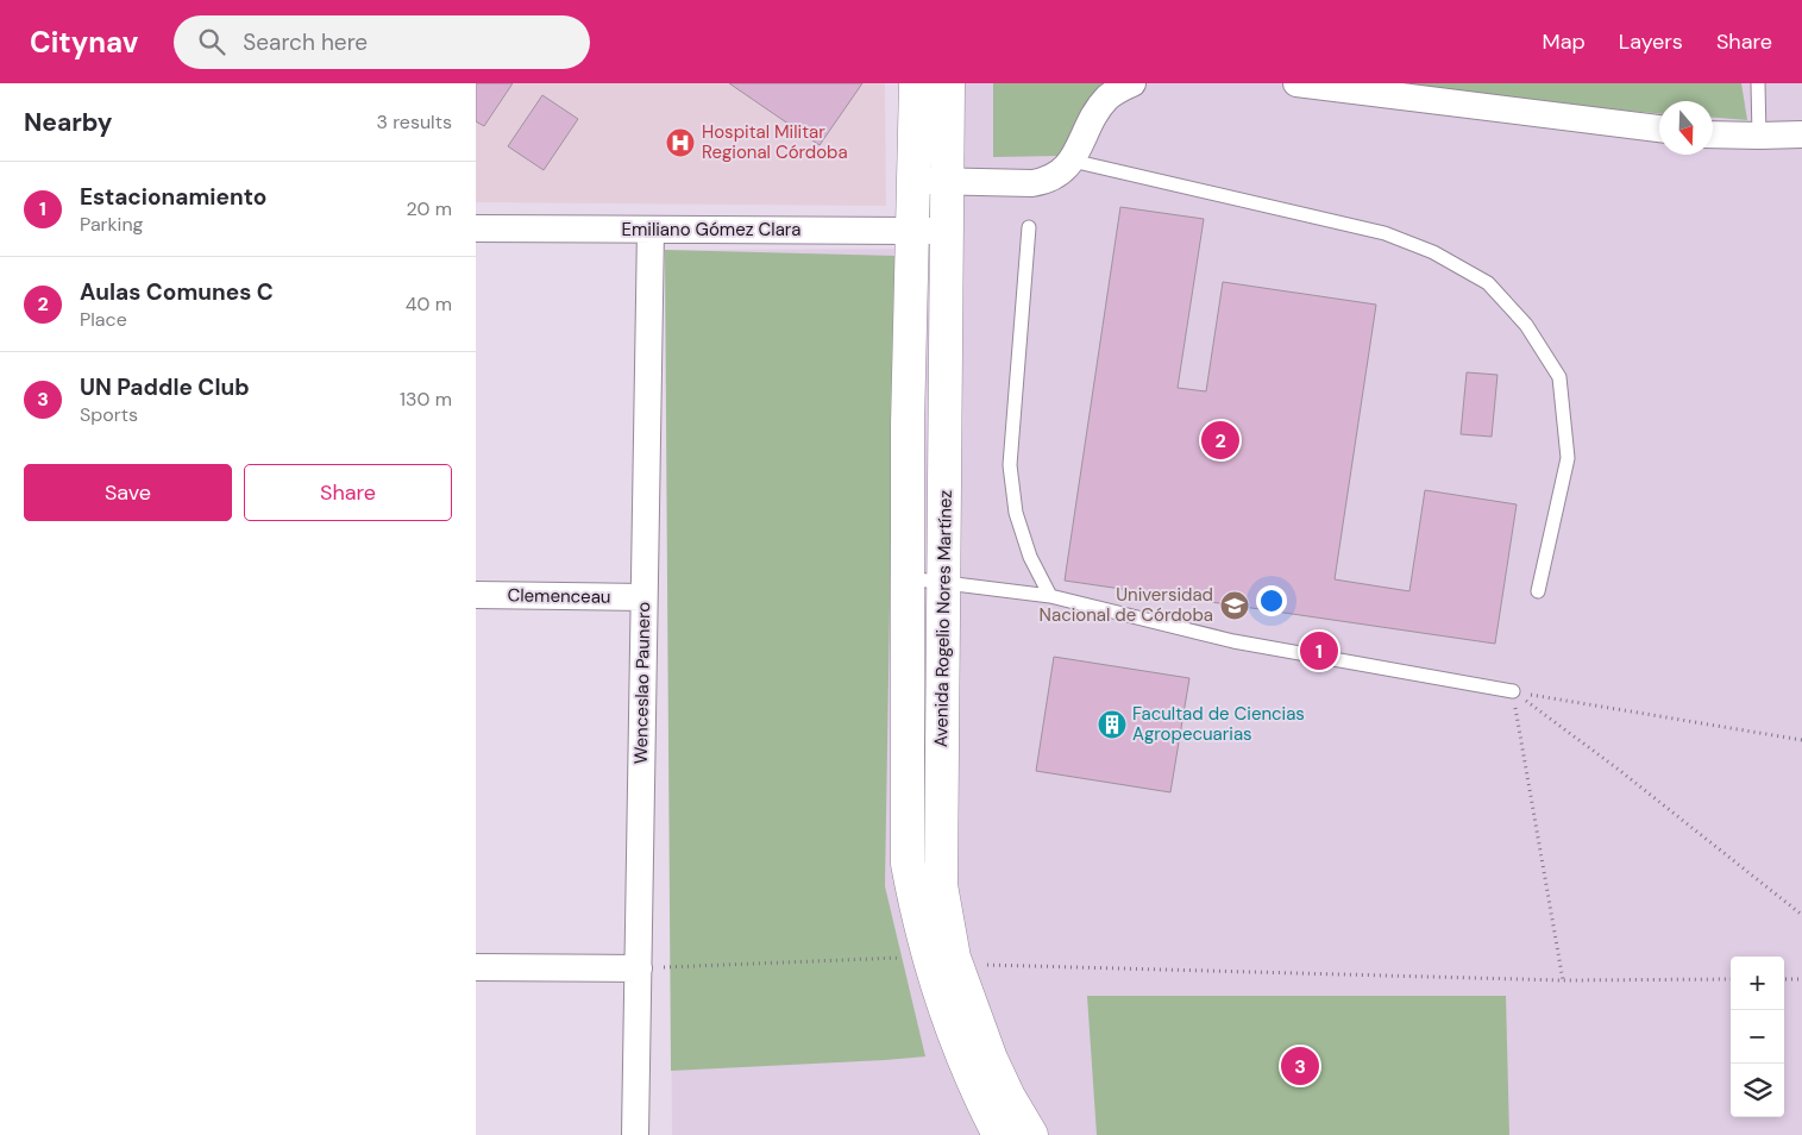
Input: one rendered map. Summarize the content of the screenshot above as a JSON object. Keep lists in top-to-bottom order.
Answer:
{
  "streets": {
    "main road": ["Avenida Rogelio Nores Martínez"],
    "street": ["Emiliano Gómez Clara", "Clemenceau", "Wenceslao Paunero"]
  },
  "crossings": [
    ["Emiliano Gómez Clara", "Avenida Rogelio Nores Martínez"],
    ["Emiliano Gómez Clara", "Wenceslao Paunero"],
    ["Clemenceau", "Wenceslao Paunero"]
  ],
  "places": {
    "hospital": ["Hospital Militar Regional Córdoba"],
    "school or university": ["Universidad Nacional de Córdoba"],
    "building": ["Facultad de Ciencias Agropecuarias"]
  },
  "north": "bottom",
  "page": {
    "header": "Citynav",
    "search": "Search here",
    "nav": ["Map", "Layers", "Share"],
    "heading": ["Nearby", "3 results"],
    "list": [
      {
        "mark": "1",
        "name": "Estacionamiento",
        "note": "Parking",
        "value": "20 m"
      },
      {
        "mark": "2",
        "name": "Aulas Comunes C",
        "note": "Place",
        "value": "40 m"
      },
      {
        "mark": "3",
        "name": "UN Paddle Club",
        "note": "Sports",
        "value": "130 m"
      }
    ],
    "pins": ["2", "1", "3"],
    "buttons": ["Save", "Share"],
    "map_buttons": ["+", "−"]
  }
}
